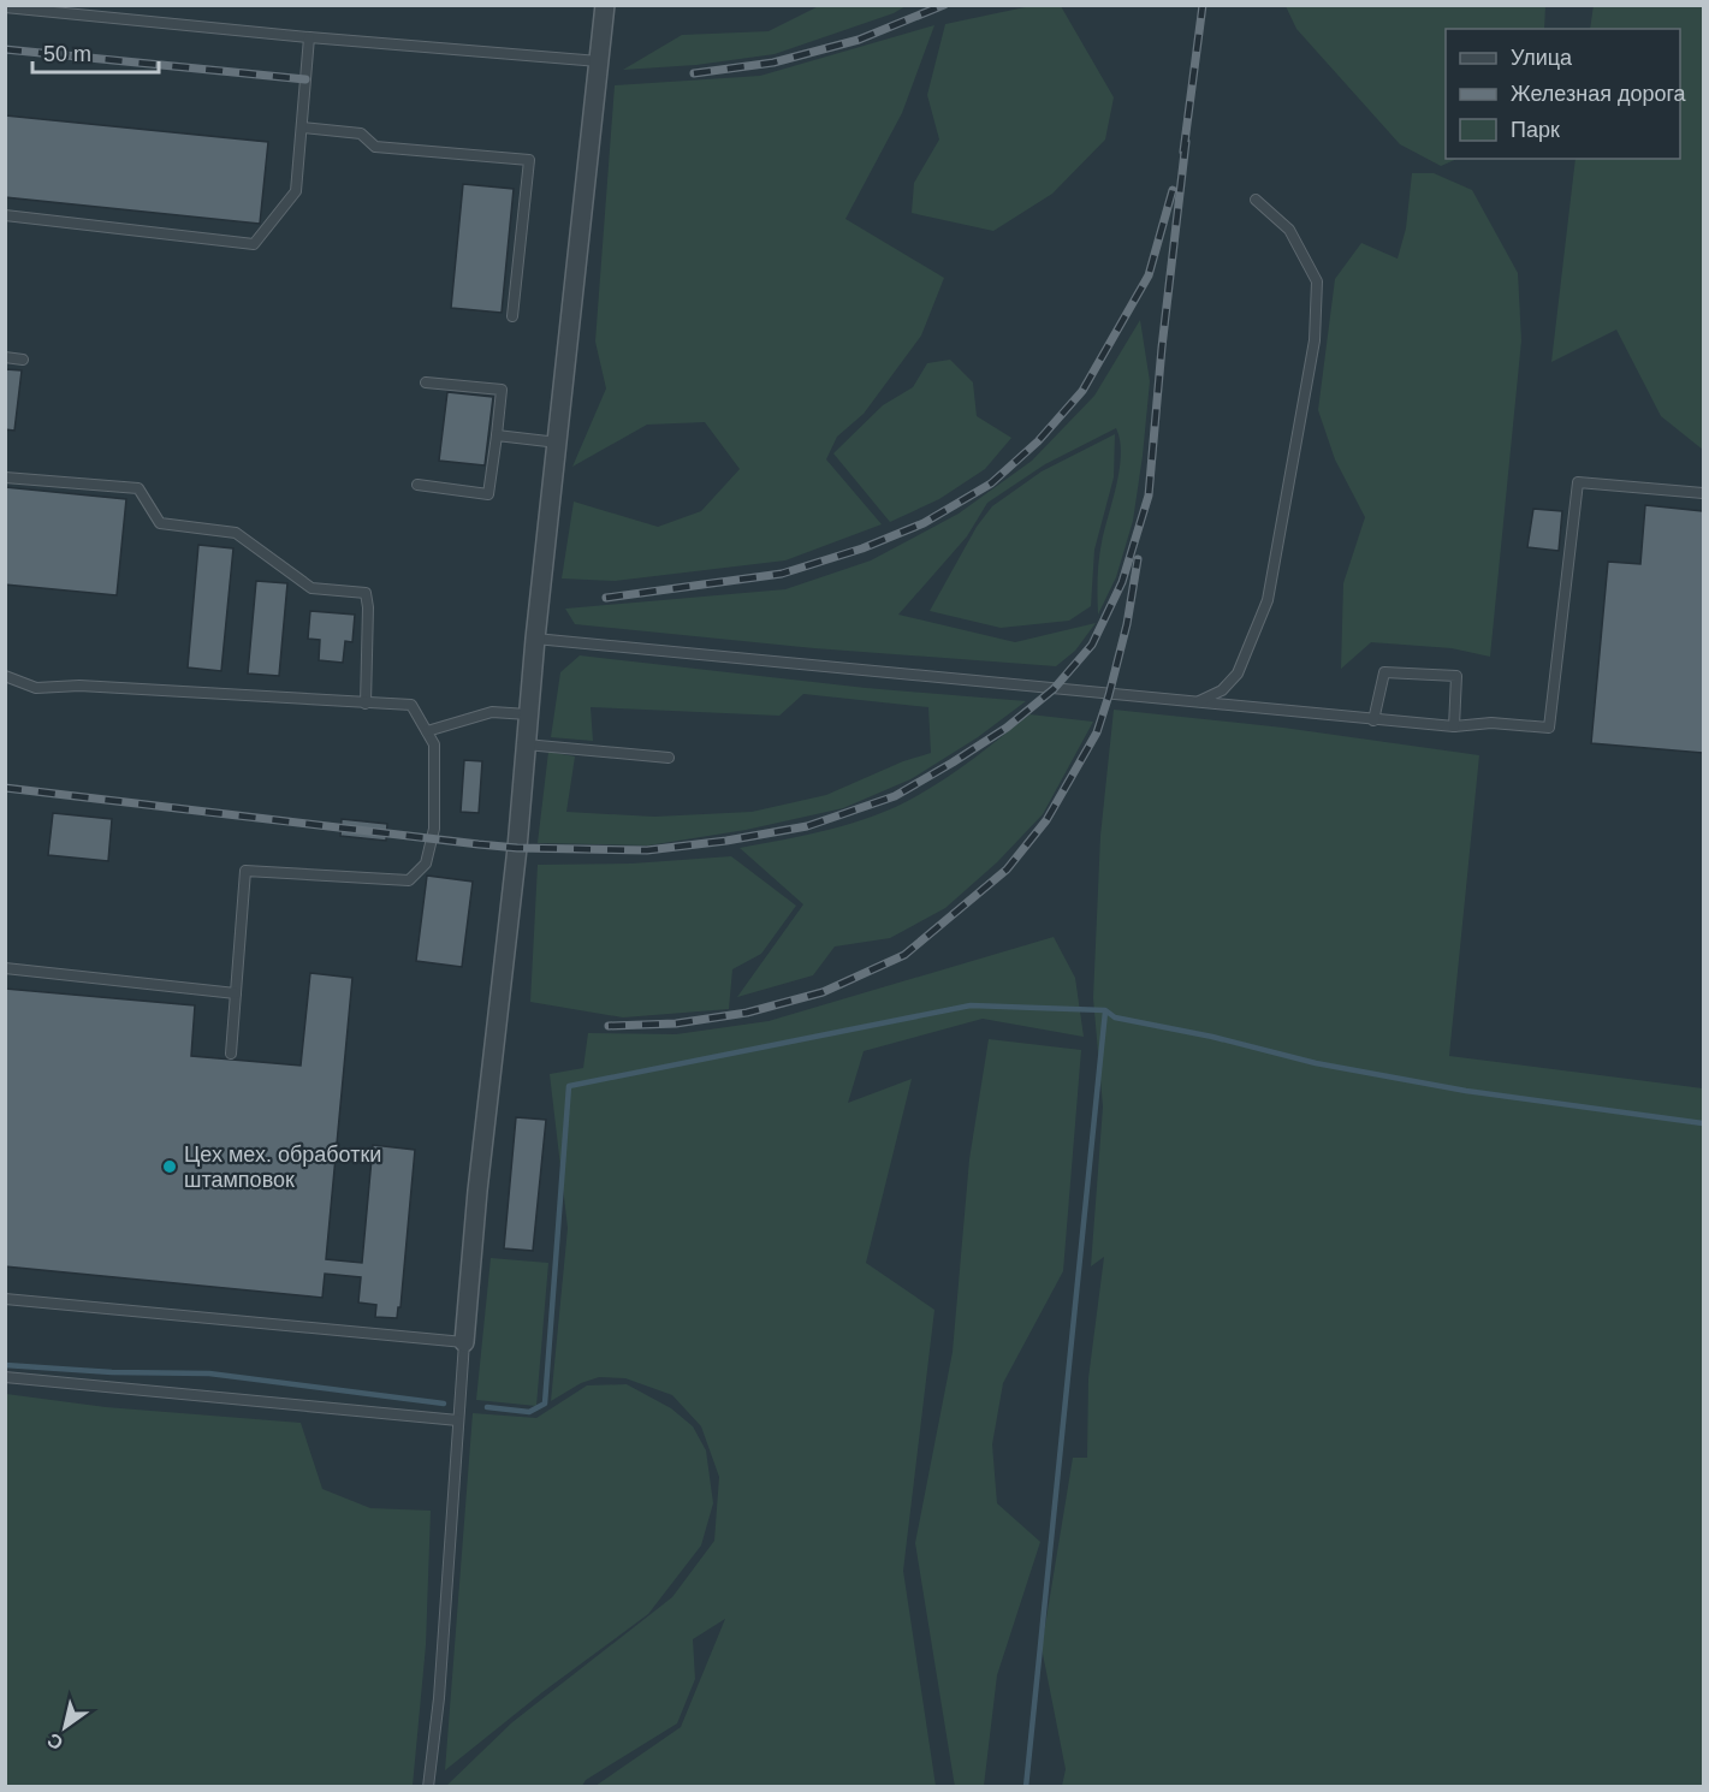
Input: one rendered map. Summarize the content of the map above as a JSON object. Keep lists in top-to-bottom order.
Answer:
{
  "places": ["Цех мех. обработки штамповок"],
  "legend": ["Улица", "Железная дорога", "Парк"],
  "scale_bar": "50 m",
  "north": "bottom left"
}
